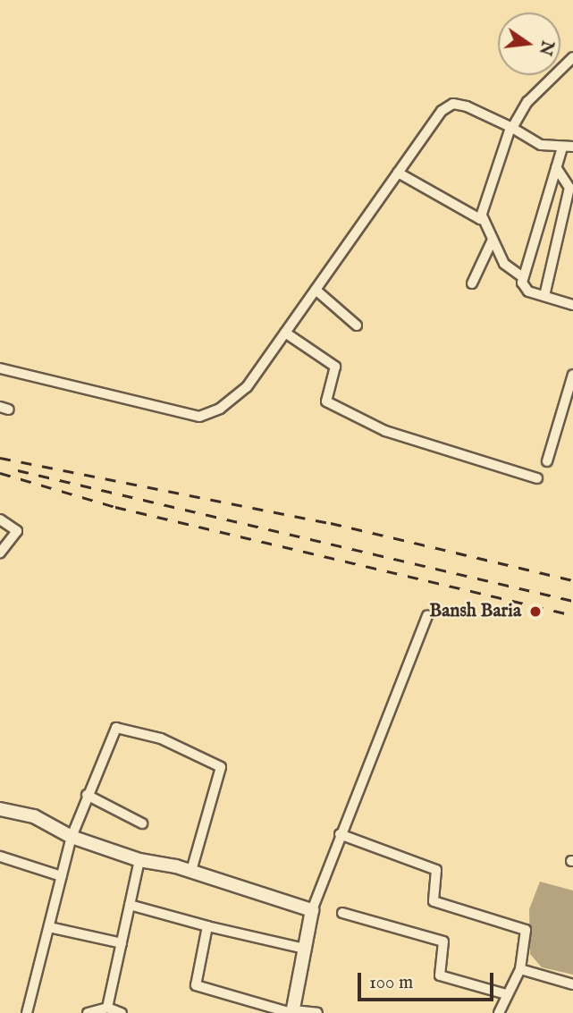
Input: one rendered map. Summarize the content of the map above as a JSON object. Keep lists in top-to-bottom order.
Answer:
{
  "places": ["Bansh Baria"],
  "scale_bar": "100 m",
  "north": "right"
}
